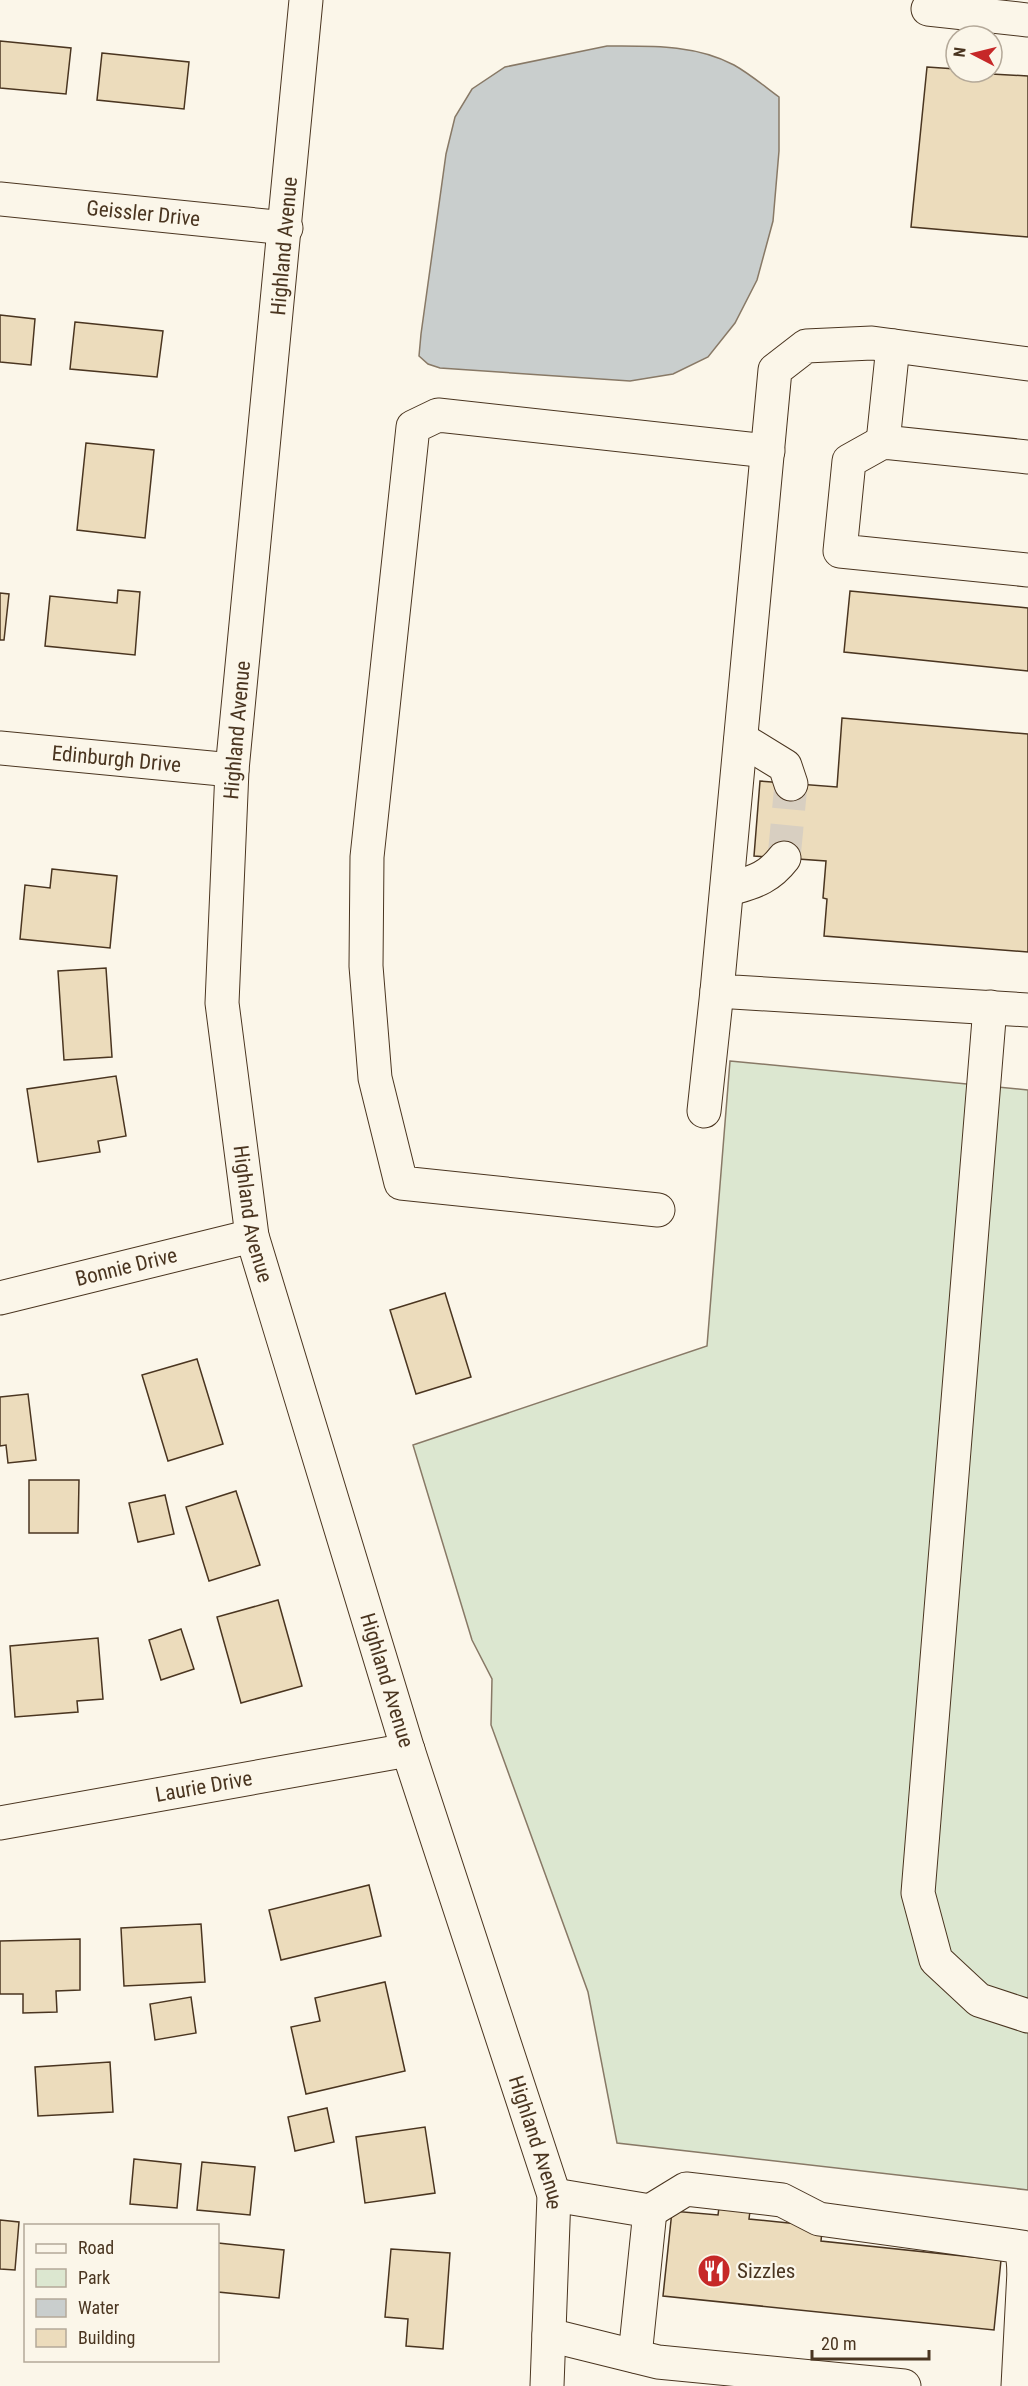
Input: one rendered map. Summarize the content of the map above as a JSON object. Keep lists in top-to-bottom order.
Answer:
{
  "streets": {
    "street": [
      "Geissler Drive",
      "Highland Avenue",
      "Edinburgh Drive",
      "Bonnie Drive",
      "Laurie Drive"
    ]
  },
  "crossings": [
    ["Geissler Drive", "Highland Avenue"],
    ["Highland Avenue", "Edinburgh Drive"],
    ["Highland Avenue", "Bonnie Drive"],
    ["Highland Avenue", "Laurie Drive"]
  ],
  "places": {
    "restaurant": ["Sizzles"]
  },
  "legend": [
    "Road",
    "Park",
    "Water",
    "Building"
  ],
  "scale_bar": "20 m",
  "north": "left"
}
